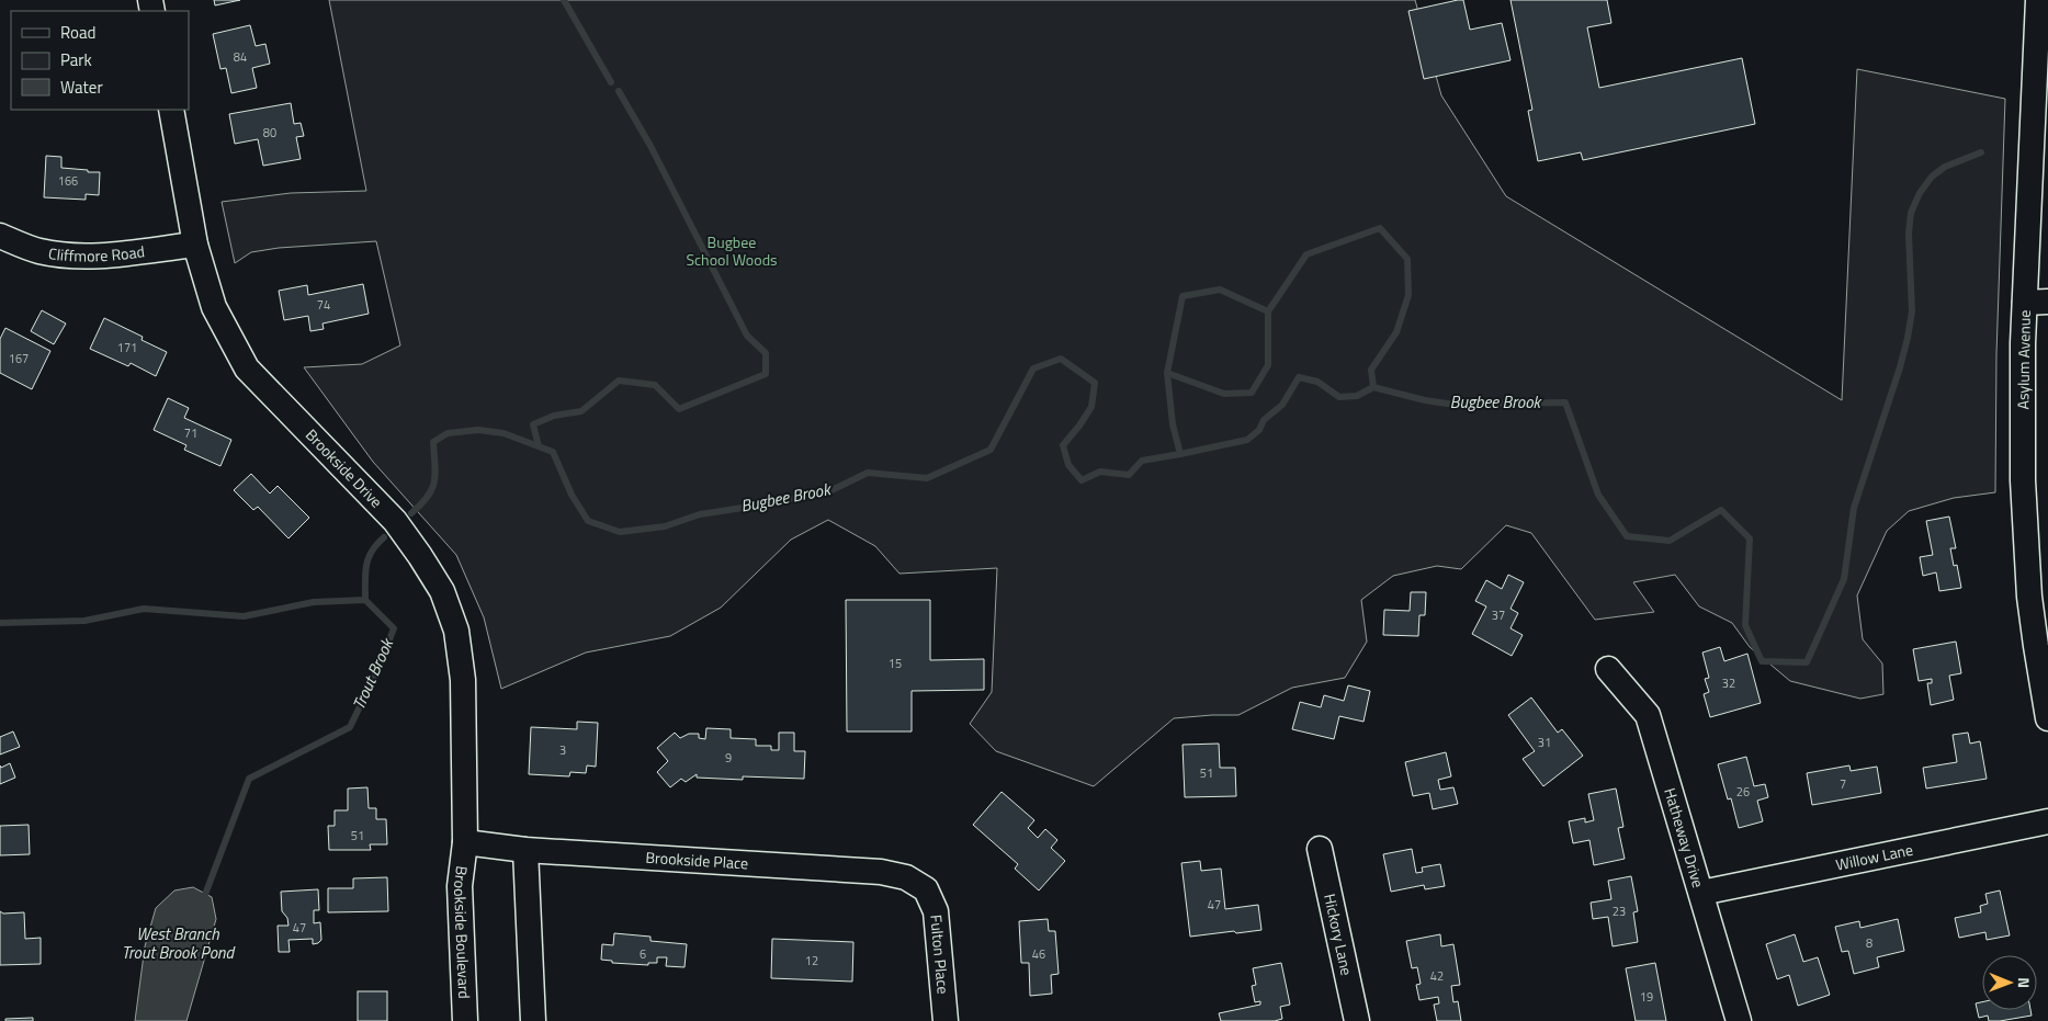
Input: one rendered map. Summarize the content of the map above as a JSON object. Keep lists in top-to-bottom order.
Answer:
{
  "streets": {
    "street": [
      "Cliffmore Road",
      "Asylum Avenue",
      "Brookside Drive",
      "Hatheway Drive",
      "Willow Lane",
      "Brookside Place",
      "Brookside Boulevard",
      "Hickory Lane",
      "Fulton Place"
    ]
  },
  "crossings": [
    ["Cliffmore Road", "Brookside Drive"],
    ["Brookside Drive", "Brookside Place"],
    ["Brookside Drive", "Brookside Boulevard"],
    ["Hatheway Drive", "Willow Lane"],
    ["Brookside Place", "Brookside Boulevard"],
    ["Brookside Place", "Fulton Place"]
  ],
  "water": ["Bugbee Brook", "Trout Brook", "West Branch Trout Brook Pond"],
  "parks": ["Bugbee School Woods"],
  "house_numbers": [
    "84",
    "80",
    "166",
    "74",
    "171",
    "167",
    "71",
    "37",
    "15",
    "32",
    "31",
    "3",
    "9",
    "51",
    "7",
    "26",
    "51",
    "47",
    "23",
    "47",
    "8",
    "6",
    "46",
    "12",
    "42",
    "19"
  ],
  "legend": ["Road", "Park", "Water"],
  "north": "right"
}
